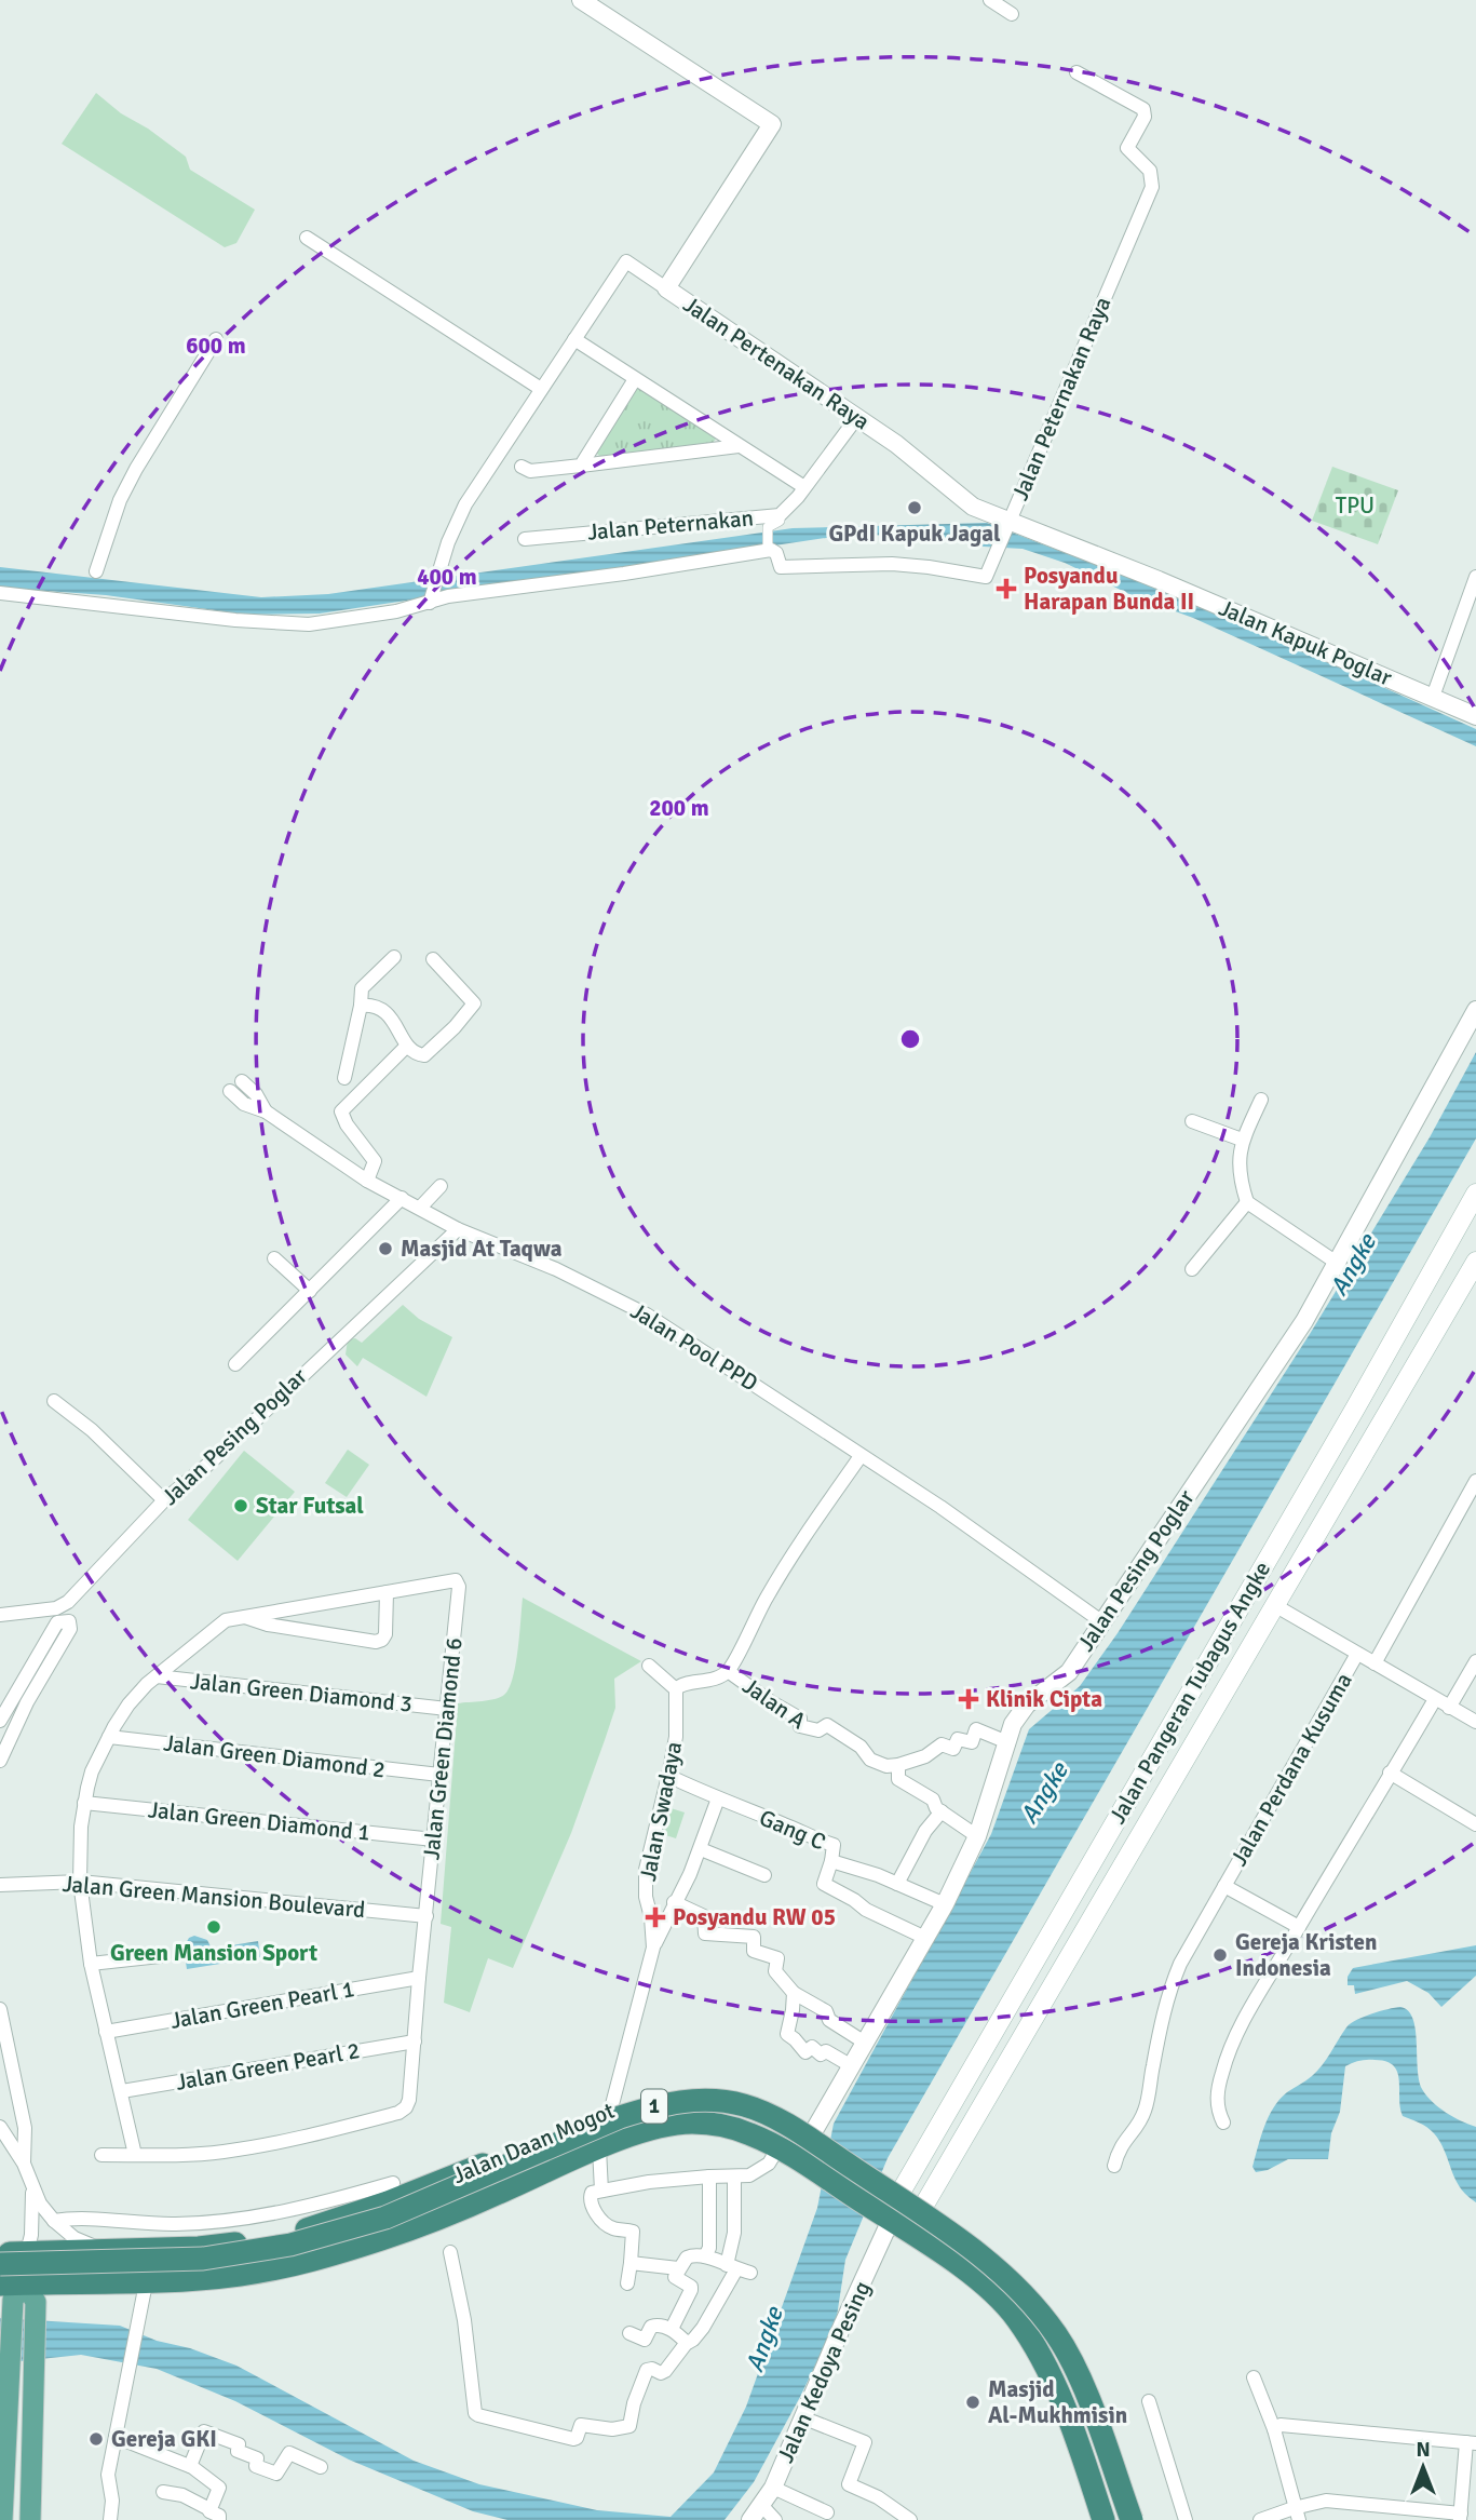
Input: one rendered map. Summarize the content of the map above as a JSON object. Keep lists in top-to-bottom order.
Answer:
{
  "streets": {
    "highway": ["1", "Jalan Daan Mogot"],
    "main road": ["Jalan Pangeran Tubagus Angke"],
    "street": [
      "Jalan Pertenakan Raya",
      "Jalan Peternakan Raya",
      "Jalan Peternakan",
      "Jalan Kapuk Poglar",
      "Jalan Pool PPD",
      "Jalan Pesing Poglar",
      "Jalan Green Diamond 3",
      "Jalan A",
      "Jalan Green Diamond 6",
      "Jalan Green Diamond 2",
      "Jalan Perdana Kusuma",
      "Jalan Swadaya",
      "Jalan Green Diamond 1",
      "Gang C",
      "Jalan Green Mansion Boulevard",
      "Jalan Green Pearl 1",
      "Jalan Green Pearl 2",
      "Jalan Kedoya Pesing"
    ]
  },
  "crossings": [
    ["Jalan Pertenakan Raya", "Jalan Peternakan Raya"],
    ["Jalan Pertenakan Raya", "Jalan Peternakan"],
    ["Jalan Pertenakan Raya", "Jalan Kapuk Poglar"],
    ["Jalan Peternakan Raya", "Jalan Kapuk Poglar"],
    ["Jalan Pool PPD", "Jalan Pesing Poglar"],
    ["Jalan Pesing Poglar", "Gang C"],
    ["Jalan Pesing Poglar", "Jalan Daan Mogot"],
    ["Jalan Green Diamond 3", "Jalan Green Diamond 6"],
    ["Jalan Pangeran Tubagus Angke", "Jalan Perdana Kusuma"],
    ["Jalan Pangeran Tubagus Angke", "Jalan Daan Mogot"],
    ["Jalan Pangeran Tubagus Angke", "Jalan Kedoya Pesing"],
    ["Jalan Green Diamond 6", "Jalan Green Diamond 2"],
    ["Jalan Green Diamond 6", "Jalan Green Diamond 1"],
    ["Jalan Green Diamond 6", "Jalan Green Mansion Boulevard"],
    ["Jalan Green Diamond 6", "Jalan Green Pearl 1"],
    ["Jalan Green Diamond 6", "Jalan Green Pearl 2"],
    ["Jalan Swadaya", "Gang C"],
    ["Jalan Swadaya", "Jalan Daan Mogot"],
    ["Jalan Daan Mogot", "Jalan Kedoya Pesing"]
  ],
  "water": ["Angke"],
  "parks": ["TPU"],
  "places": {
    "other": [
      "GPdI Kapuk Jagal",
      "Masjid At Taqwa",
      "Star Futsal",
      "Green Mansion Sport",
      "Gereja Kristen Indonesia",
      "Masjid Al-Mukhmisin",
      "Gereja GKI"
    ],
    "health": ["Posyandu Harapan Bunda II", "Klinik Cipta", "Posyandu RW 05"]
  },
  "north": "top",
  "rings": ["600 m", "400 m", "200 m"]
}
